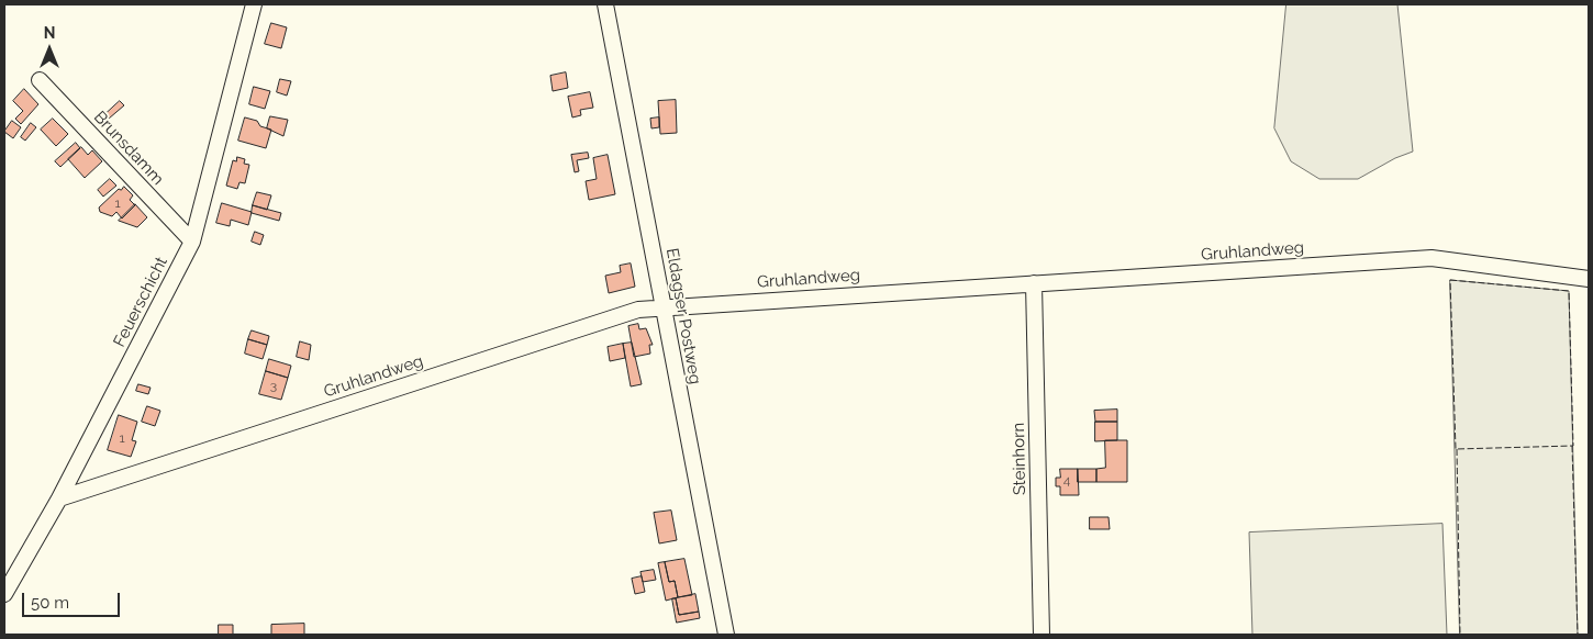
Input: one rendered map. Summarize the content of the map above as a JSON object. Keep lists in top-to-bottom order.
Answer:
{
  "streets": {
    "street": [
      "Brunsdamm",
      "Gruhlandweg",
      "Feuerschicht",
      "Eldagser Postweg",
      "Steinhorn"
    ]
  },
  "crossings": [
    ["Brunsdamm", "Feuerschicht"],
    ["Gruhlandweg", "Feuerschicht"],
    ["Gruhlandweg", "Eldagser Postweg"],
    ["Gruhlandweg", "Steinhorn"]
  ],
  "house_numbers": [
    "1",
    "3",
    "1",
    "4"
  ],
  "scale_bar": "50 m",
  "north": "top"
}
